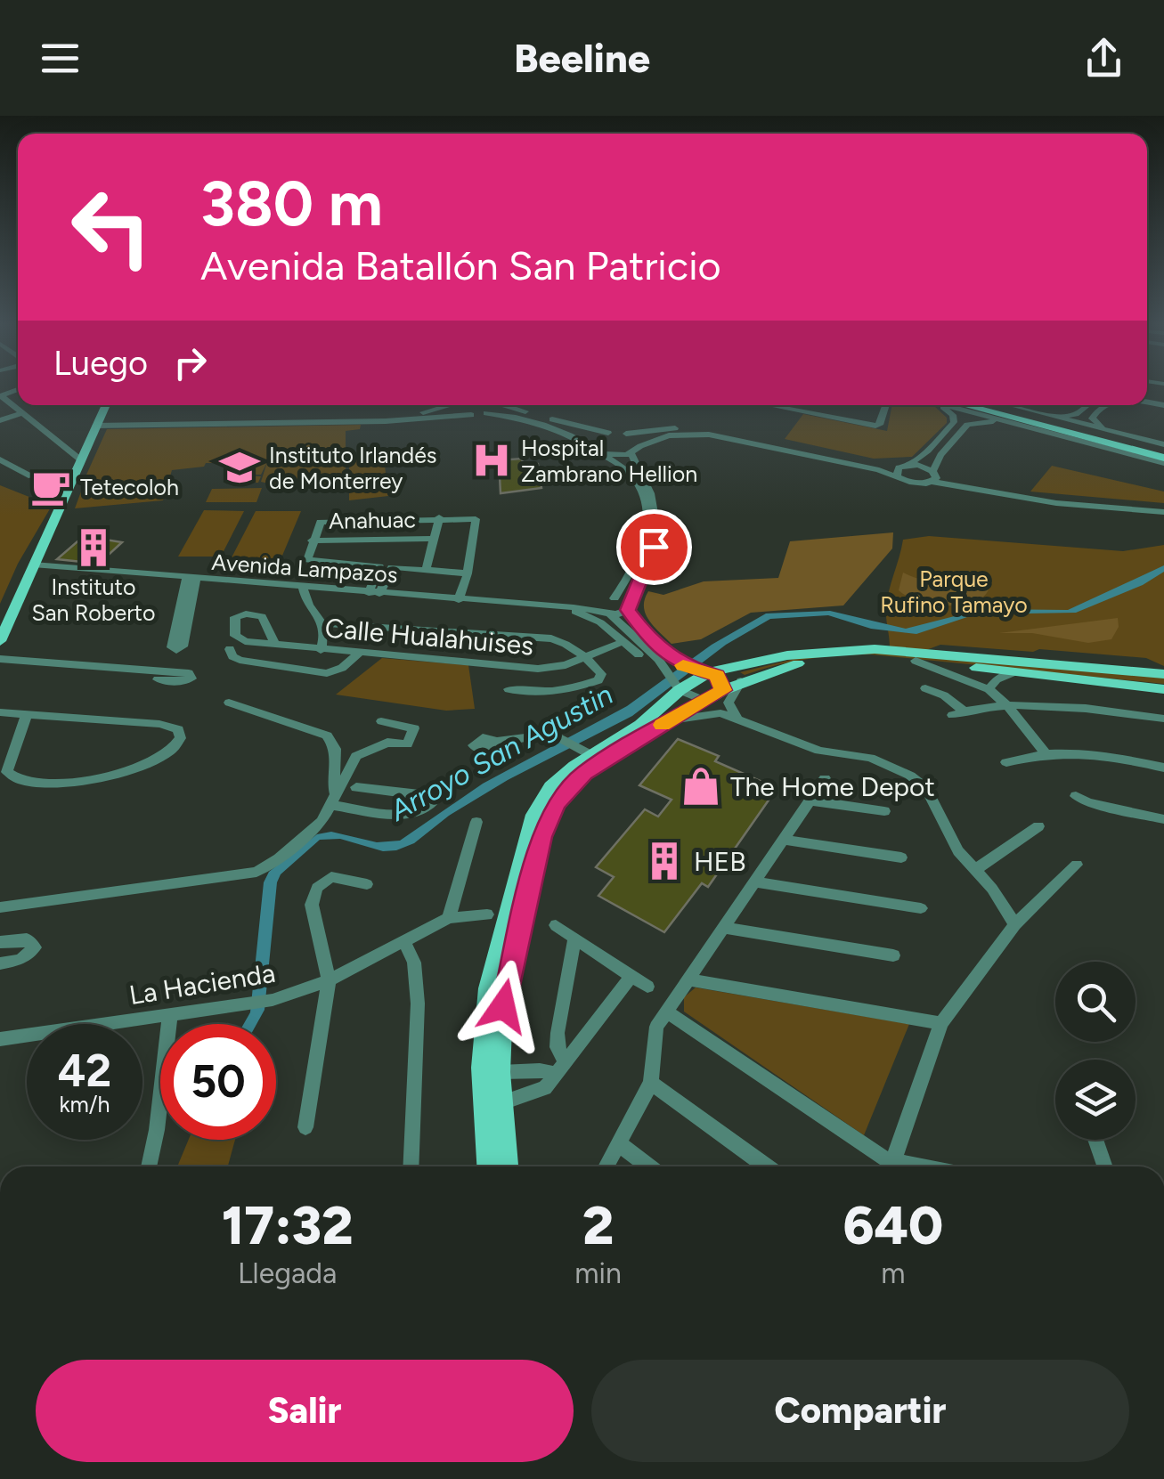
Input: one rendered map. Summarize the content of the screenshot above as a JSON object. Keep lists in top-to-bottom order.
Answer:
{
  "streets": {
    "street": [
      "Anahuac",
      "Avenida Lampazos",
      "Calle Hualahuises",
      "La Hacienda"
    ]
  },
  "water": ["Arroyo San Agustin"],
  "parks": ["Parque Rufino Tamayo"],
  "places": {
    "hospital": ["Hospital Zambrano Hellion"],
    "school or university": ["Instituto Irlandés de Monterrey"],
    "cafe": ["Tetecoloh"],
    "building": ["Instituto San Roberto", "HEB"],
    "shop": ["The Home Depot"]
  },
  "page": {
    "header": "Beeline",
    "turn": ["380 m", "Avenida Batallón San Patricio"],
    "then": "Luego",
    "speed": "42 km/h",
    "limit": "50",
    "eta": [
      "17:32",
      "Llegada",
      "2",
      "min",
      "640",
      "m"
    ],
    "buttons": ["Salir", "Compartir"]
  }
}
